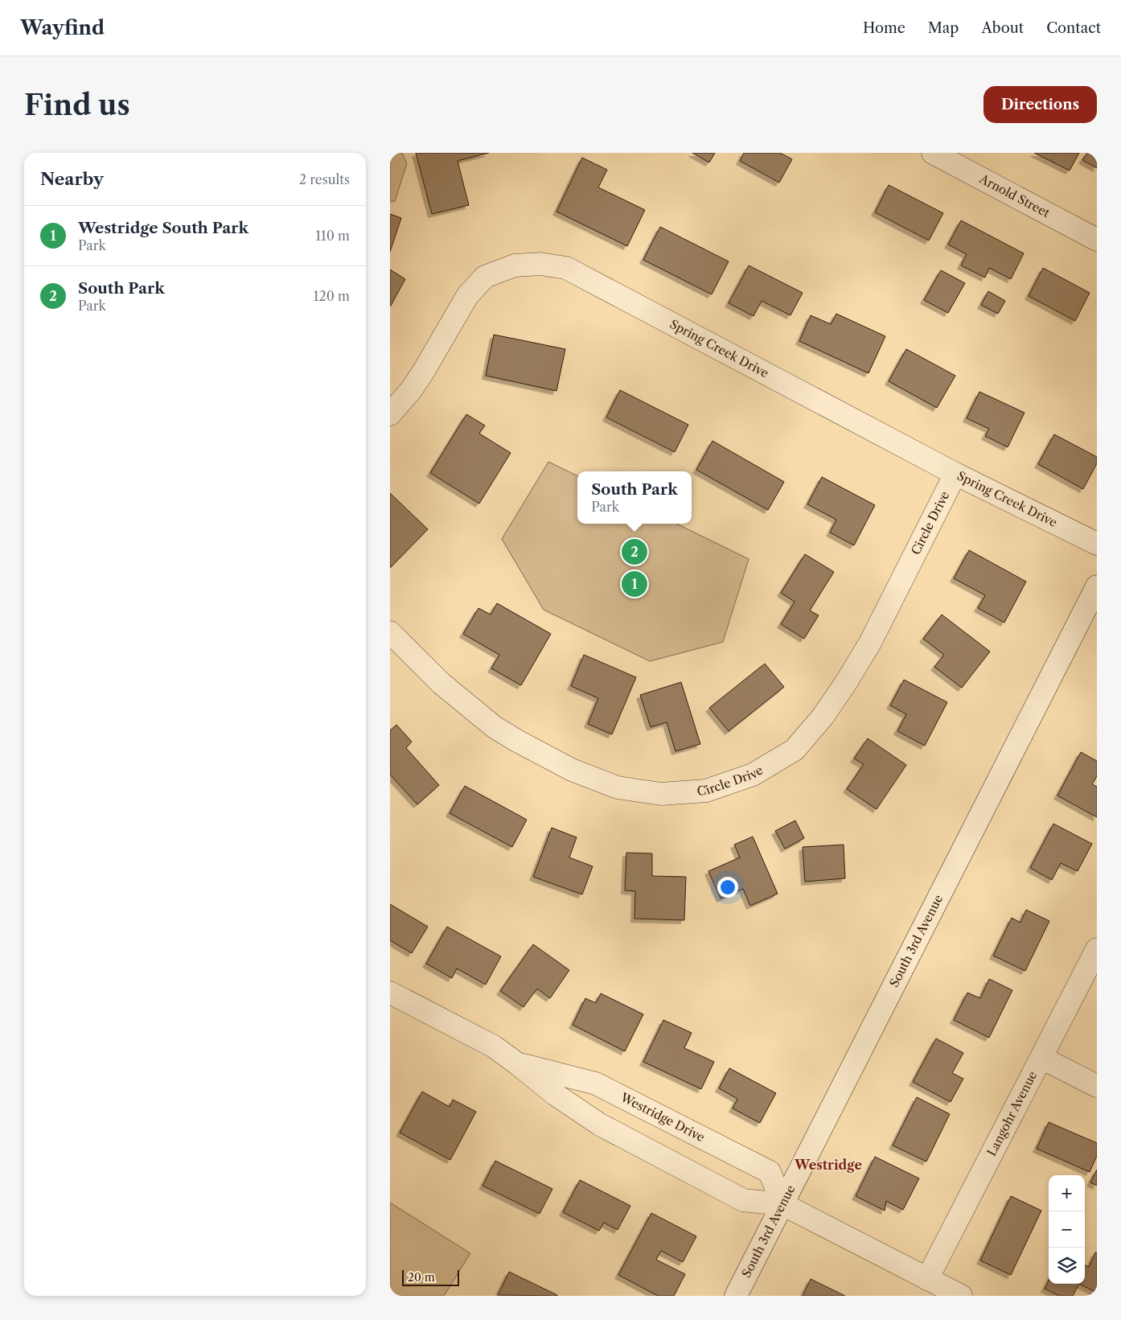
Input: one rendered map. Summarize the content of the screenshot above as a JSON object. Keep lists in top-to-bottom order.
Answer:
{
  "streets": {
    "street": [
      "Arnold Street",
      "Spring Creek Drive",
      "Circle Drive",
      "South 3rd Avenue",
      "Langohr Avenue",
      "Westridge Drive"
    ]
  },
  "crossings": [
    ["Spring Creek Drive", "Circle Drive"],
    ["South 3rd Avenue", "Westridge Drive"],
    ["Langohr Avenue", "Westridge Drive"]
  ],
  "districts": ["Westridge"],
  "scale_bar": "20 m",
  "page": {
    "header": "Wayfind",
    "nav": [
      "Home",
      "Map",
      "About",
      "Contact"
    ],
    "buttons": "Directions",
    "title": "Find us",
    "heading": ["Nearby", "2 results"],
    "list": [
      {
        "mark": "1",
        "name": "Westridge South Park",
        "note": "Park",
        "value": "110 m"
      },
      {
        "mark": "2",
        "name": "South Park",
        "note": "Park",
        "value": "120 m"
      }
    ],
    "popup": ["South Park", "Park"],
    "pins": ["2", "1"],
    "map_buttons": ["+", "−"],
    "scale": "20 m"
  }
}
